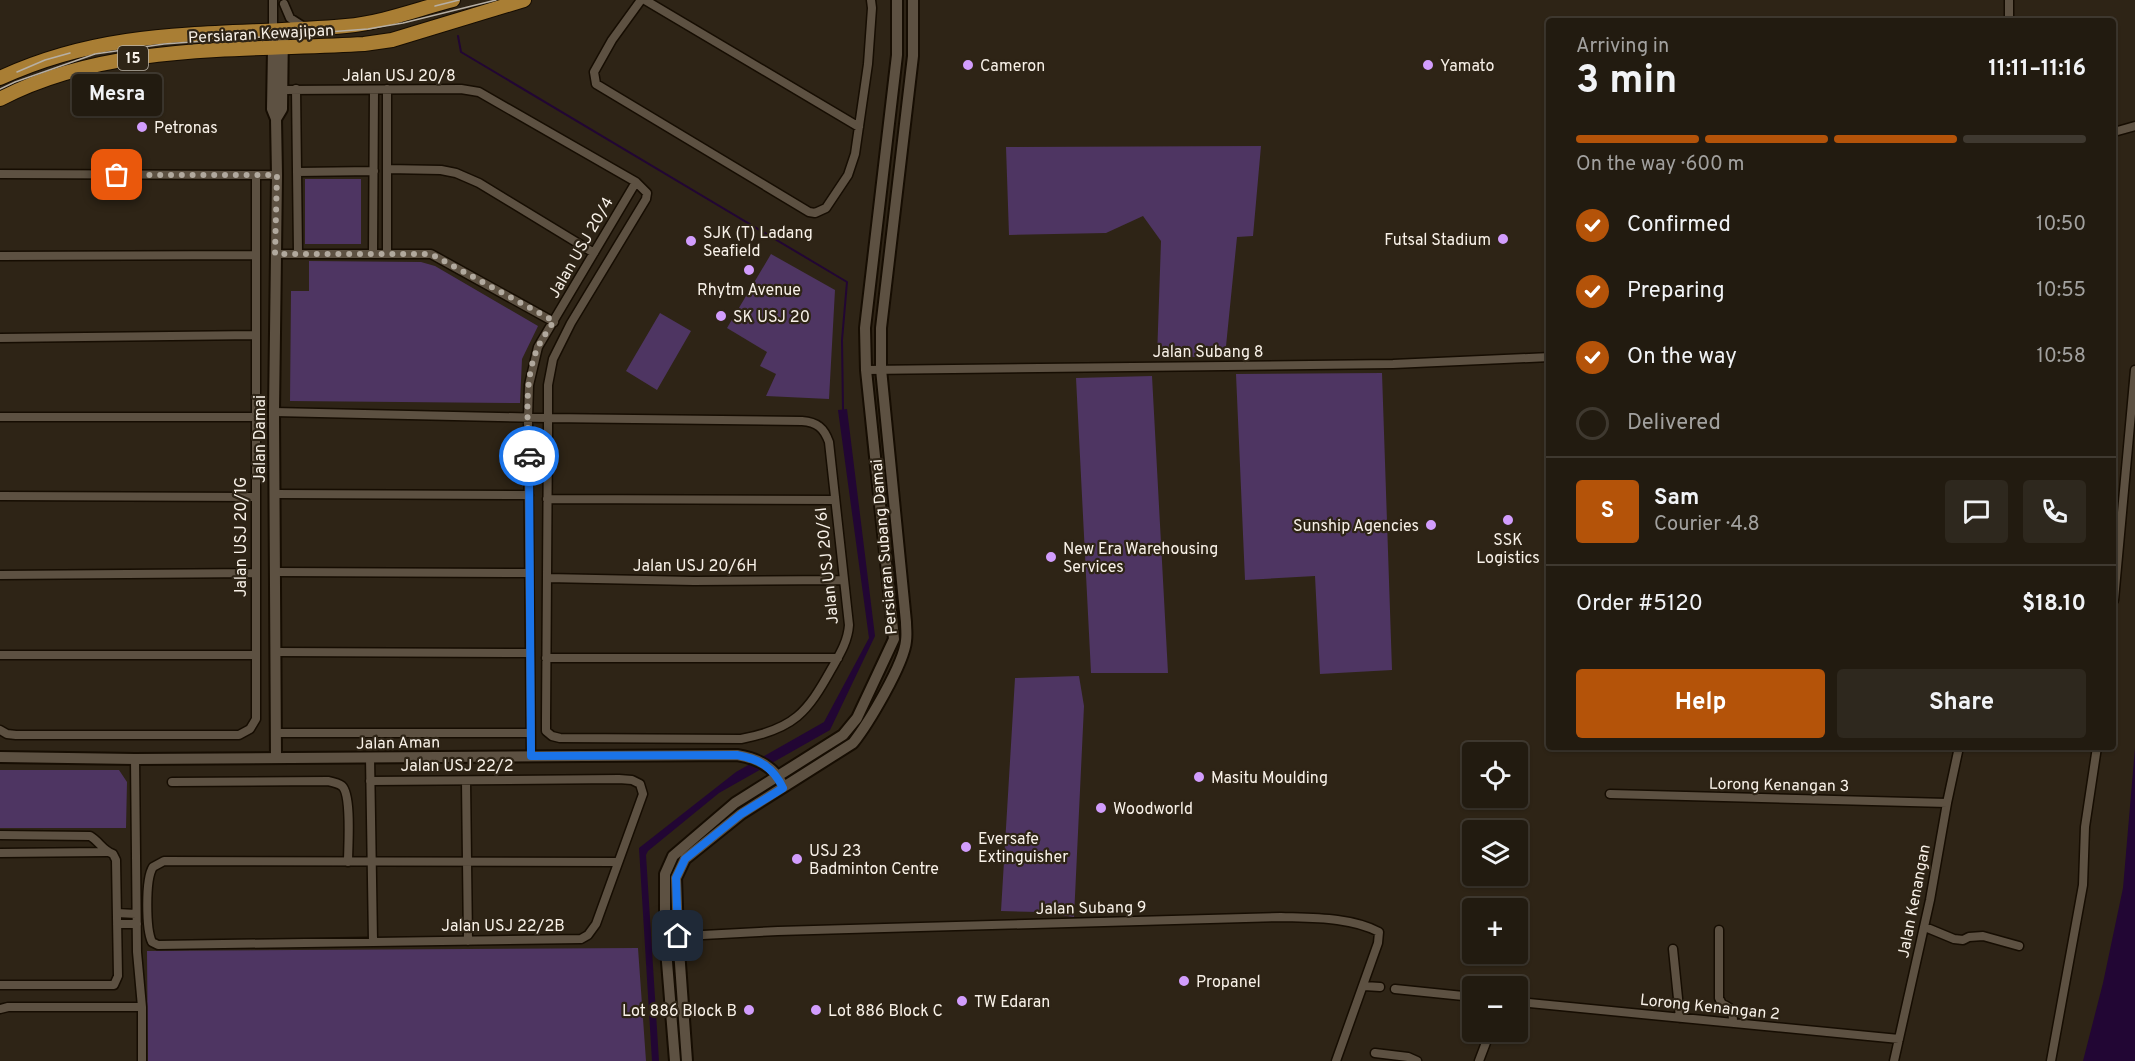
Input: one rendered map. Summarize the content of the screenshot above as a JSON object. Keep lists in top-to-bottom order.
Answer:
{
  "streets": {
    "main road": ["Persiaran Kewajipan", "15"],
    "street": [
      "Jalan USJ 20/8",
      "Jalan USJ 20/4",
      "Jalan Subang 8",
      "Jalan Damai",
      "Jalan USJ 20/1G",
      "Persiaran Subang Damai",
      "Jalan USJ 20/6H",
      "Jalan USJ 20/6I",
      "Jalan Aman",
      "Jalan USJ 22/2",
      "Lorong Kenangan 3",
      "Jalan Kenangan",
      "Jalan Subang 9",
      "Jalan USJ 22/2B",
      "Lorong Kenangan 2"
    ]
  },
  "crossings": [
    ["Persiaran Kewajipan", "Jalan Damai"],
    ["Jalan USJ 20/8", "Jalan USJ 20/4"],
    ["Jalan USJ 20/8", "Jalan Damai"],
    ["Jalan USJ 20/4", "Jalan Aman"],
    ["Jalan Subang 8", "Persiaran Subang Damai"],
    ["Jalan Damai", "Jalan Aman"],
    ["Persiaran Subang Damai", "Jalan Aman"],
    ["Persiaran Subang Damai", "Jalan Subang 9"],
    ["Jalan USJ 20/6H", "Jalan USJ 20/6I"],
    ["Jalan USJ 22/2", "Jalan USJ 22/2B"],
    ["Lorong Kenangan 3", "Jalan Kenangan"],
    ["Jalan Kenangan", "Lorong Kenangan 2"]
  ],
  "places": [
    "Cameron",
    "Yamato",
    "Petronas",
    "Mesra",
    "Futsal Stadium",
    "SJK (T) Ladang Seafield",
    "Rhytm Avenue",
    "SK USJ 20",
    "SSK Logistics",
    "Sunship Agencies",
    "New Era Warehousing Services",
    "Masitu Moulding",
    "Woodworld",
    "Eversafe Extinguisher",
    "USJ 23 Badminton Centre",
    "Propanel",
    "TW Edaran",
    "Lot 886 Block B",
    "Lot 886 Block C"
  ],
  "page": {
    "heading": ["3 min", "Arriving in", "11:11–11:16"],
    "panel": [
      "Sam",
      "Courier · 4.8",
      "Order #5120",
      "$18.10"
    ],
    "bubble": "Mesra",
    "bar": "On the way · 600 m",
    "list": [
      ["Confirmed", "10:50"],
      ["Preparing", "10:55"],
      ["On the way", "10:58"],
      "Delivered"
    ],
    "round": "S",
    "buttons": ["Help", "Share"],
    "map_buttons": ["+", "−"]
  }
}
